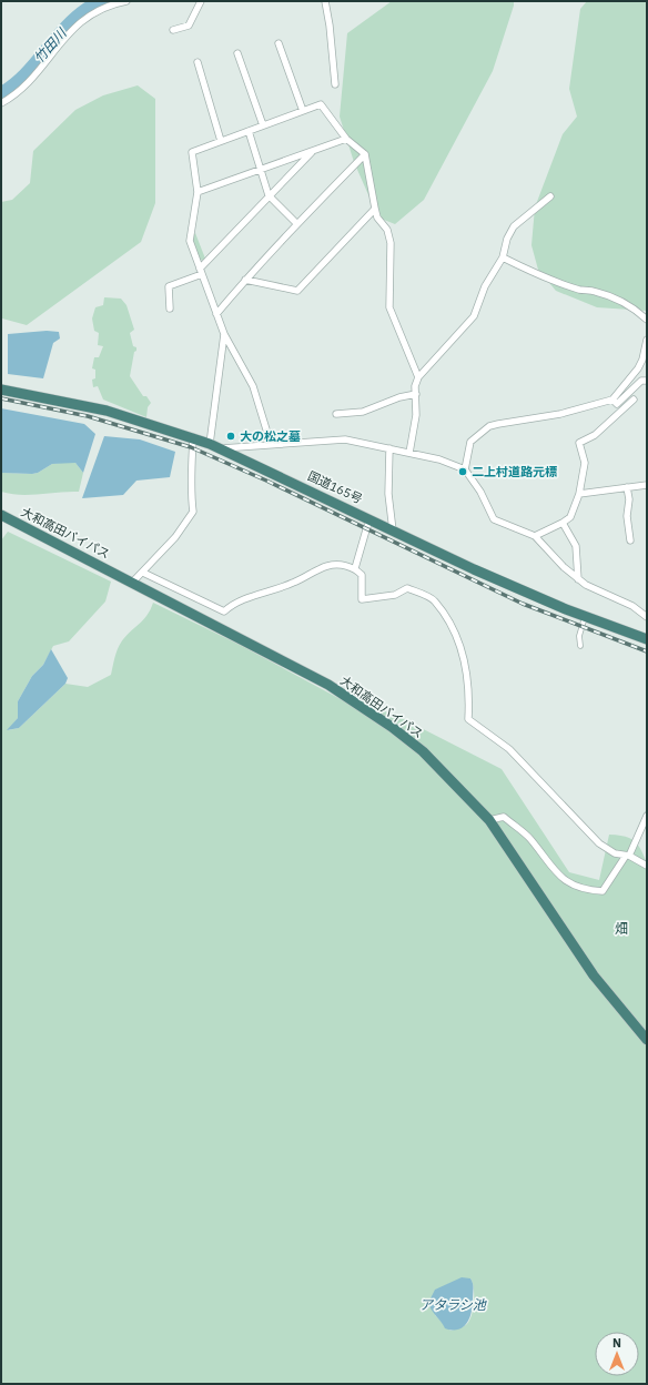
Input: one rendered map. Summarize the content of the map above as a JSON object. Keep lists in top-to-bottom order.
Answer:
{
  "streets": {
    "highway": ["国道165号", "大和高田バイパス"]
  },
  "districts": ["畑"],
  "water": ["竹田川", "アタラシ池"],
  "places": ["大の松之墓", "二上村道路元標"],
  "north": "top"
}
